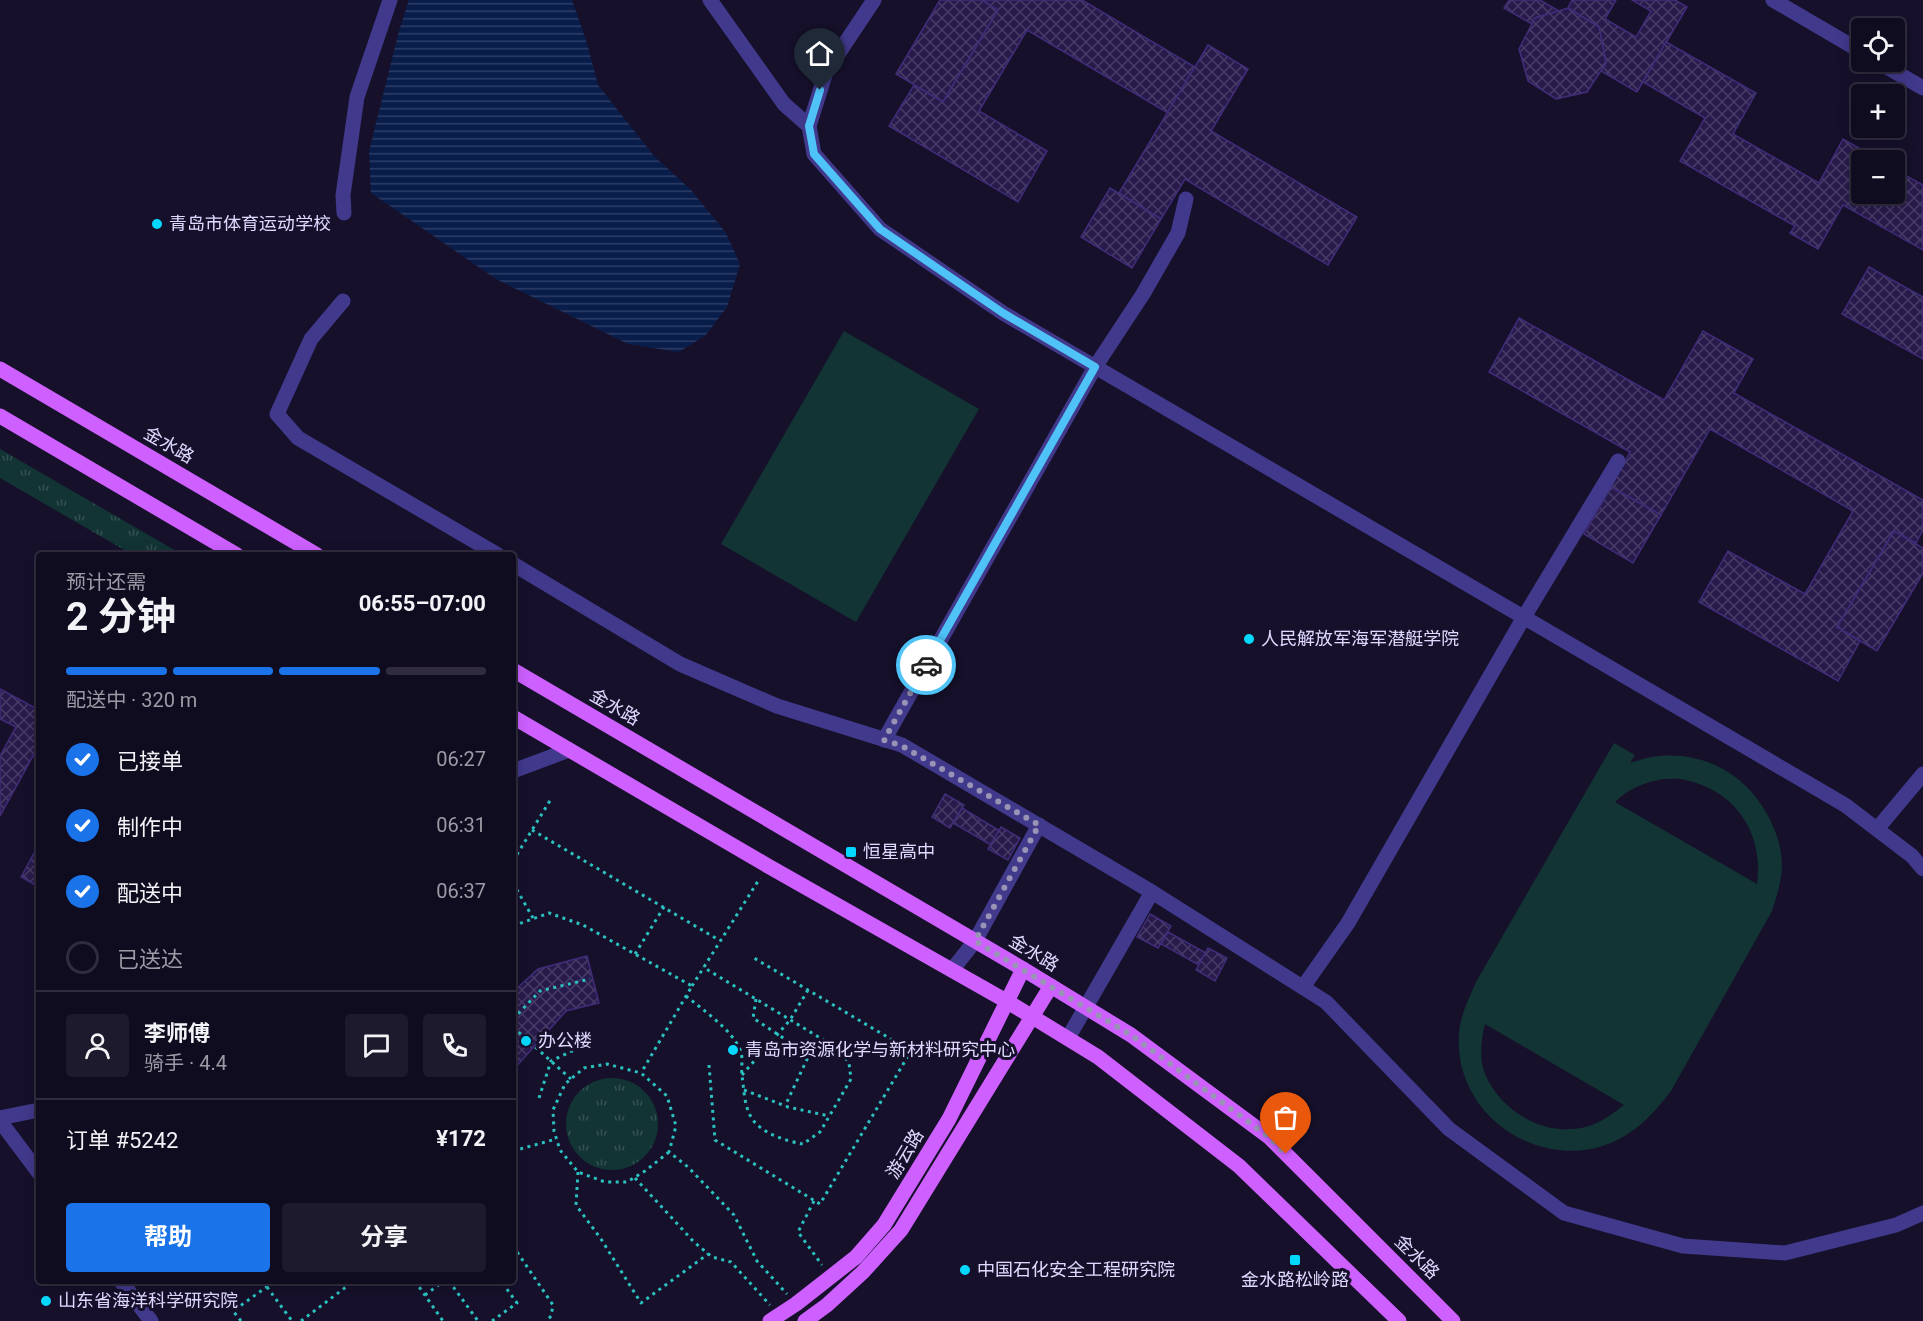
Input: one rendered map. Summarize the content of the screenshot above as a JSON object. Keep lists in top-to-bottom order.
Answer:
{
  "streets": {
    "main road": ["金水路", "游云路"]
  },
  "crossings": [
    ["金水路", "游云路"]
  ],
  "places": {
    "other": [
      "青岛市体育运动学校",
      "人民解放军海军潜艇学院",
      "办公楼",
      "青岛市资源化学与新材料研究中心",
      "中国石化安全工程研究院",
      "山东省海洋科学研究院"
    ],
    "transit": ["恒星高中", "金水路松岭路"]
  },
  "page": {
    "map_buttons": ["+", "−"],
    "heading": ["2 分钟", "预计还需", "06:55–07:00"],
    "panel": [
      "李师傅",
      "骑手 · 4.4",
      "订单 #5242",
      "¥172"
    ],
    "bar": "配送中 · 320 m",
    "list": [
      ["已接单", "06:27"],
      ["制作中", "06:31"],
      ["配送中", "06:37"],
      "已送达"
    ],
    "buttons": ["帮助", "分享"]
  }
}
